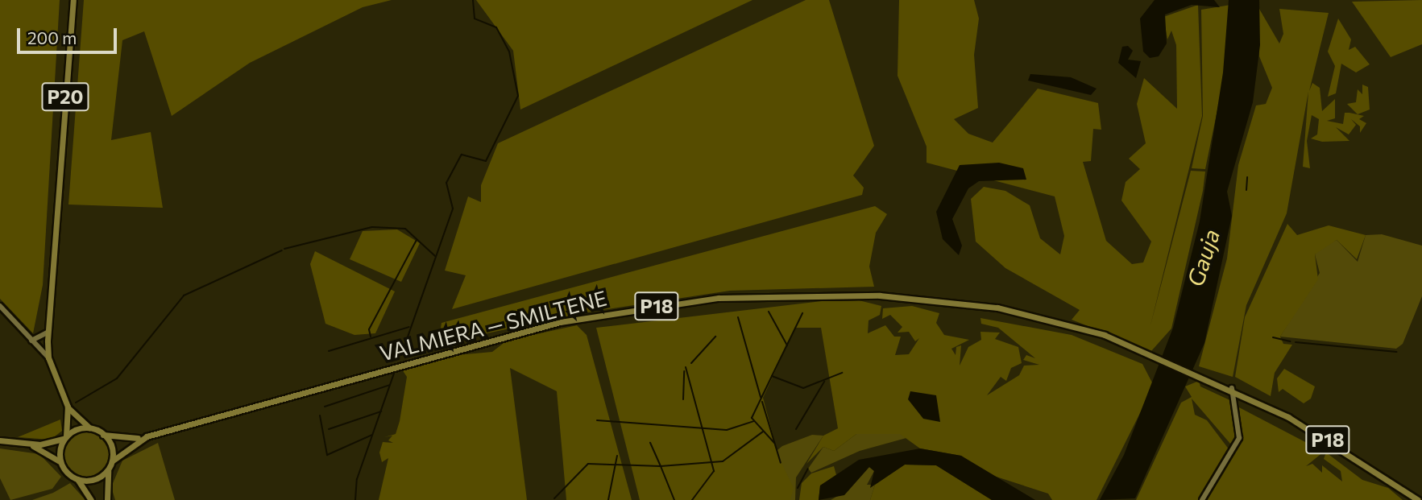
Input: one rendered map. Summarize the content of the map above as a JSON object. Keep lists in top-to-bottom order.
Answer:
{
  "streets": {
    "main road": ["P20", "P18", "VALMIERA — SMILTENE"]
  },
  "crossings": [
    ["P20", "P18"],
    ["P20", "VALMIERA — SMILTENE"],
    ["P18", "VALMIERA — SMILTENE"]
  ],
  "water": ["Gauja"],
  "scale_bar": "200 m"
}
